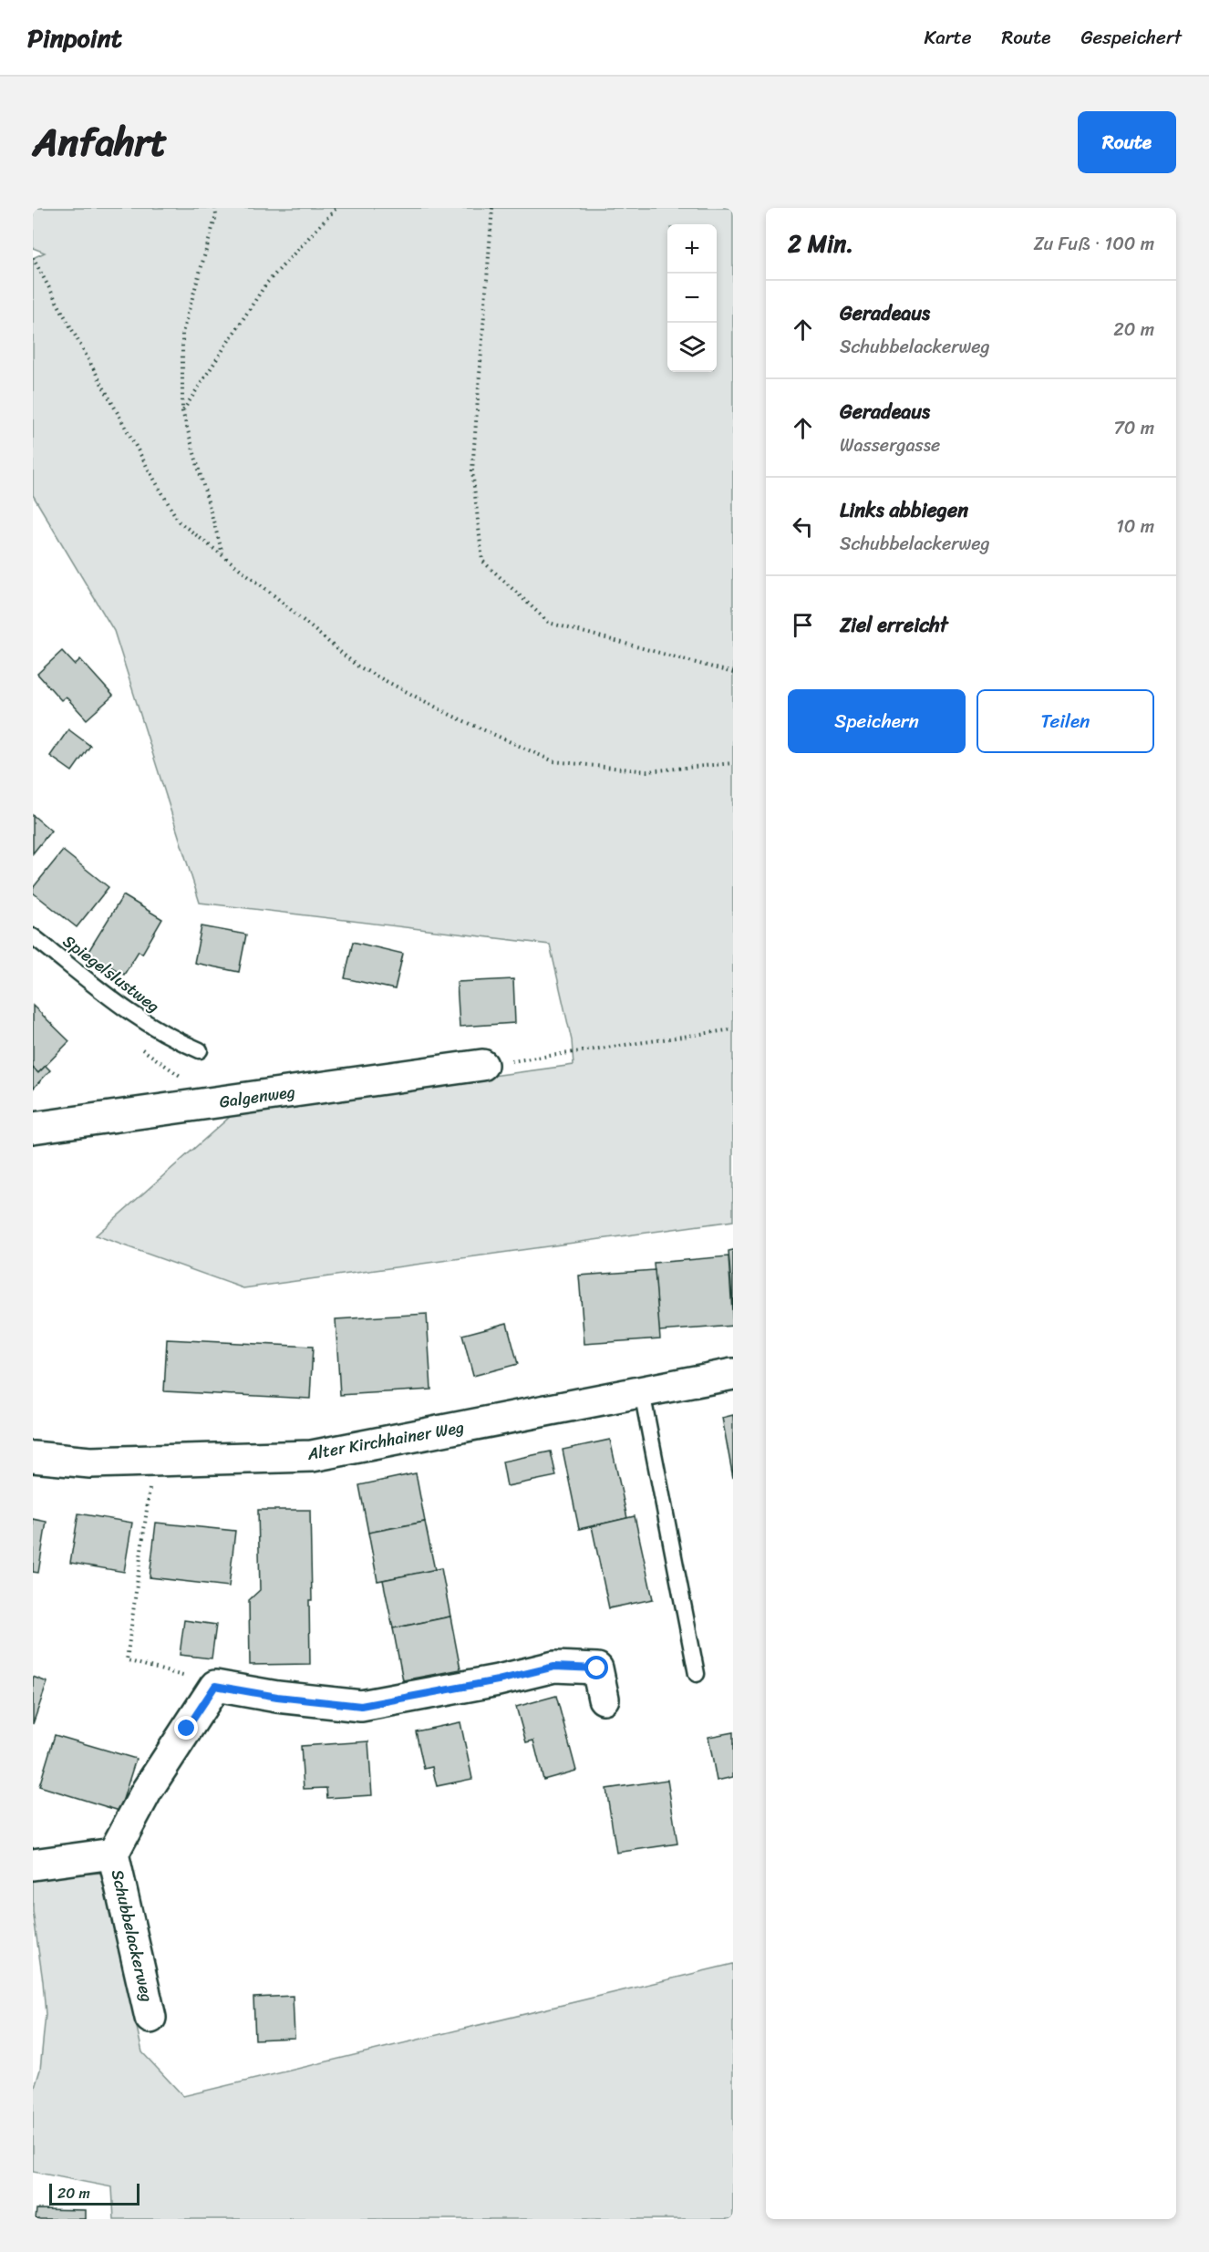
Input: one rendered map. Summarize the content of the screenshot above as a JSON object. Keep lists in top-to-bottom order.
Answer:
{
  "streets": {
    "street": ["Galgenweg", "Alter Kirchhainer Weg", "Schubbelackerweg"],
    "lane": ["Spiegelslustweg"]
  },
  "scale_bar": "20 m",
  "page": {
    "header": "Pinpoint",
    "nav": ["Karte", "Route", "Gespeichert"],
    "title": "Anfahrt",
    "buttons": [
      "Route",
      ["Speichern", "Teilen"]
    ],
    "heading": ["2 Min.", "Zu Fuß · 100 m"],
    "map_buttons": ["+", "−"],
    "list": [
      ["Geradeaus", "Schubbelackerweg", "20 m"],
      ["Geradeaus", "Wassergasse", "70 m"],
      ["Links abbiegen", "Schubbelackerweg", "10 m"],
      "Ziel erreicht"
    ],
    "scale": "20 m"
  }
}
